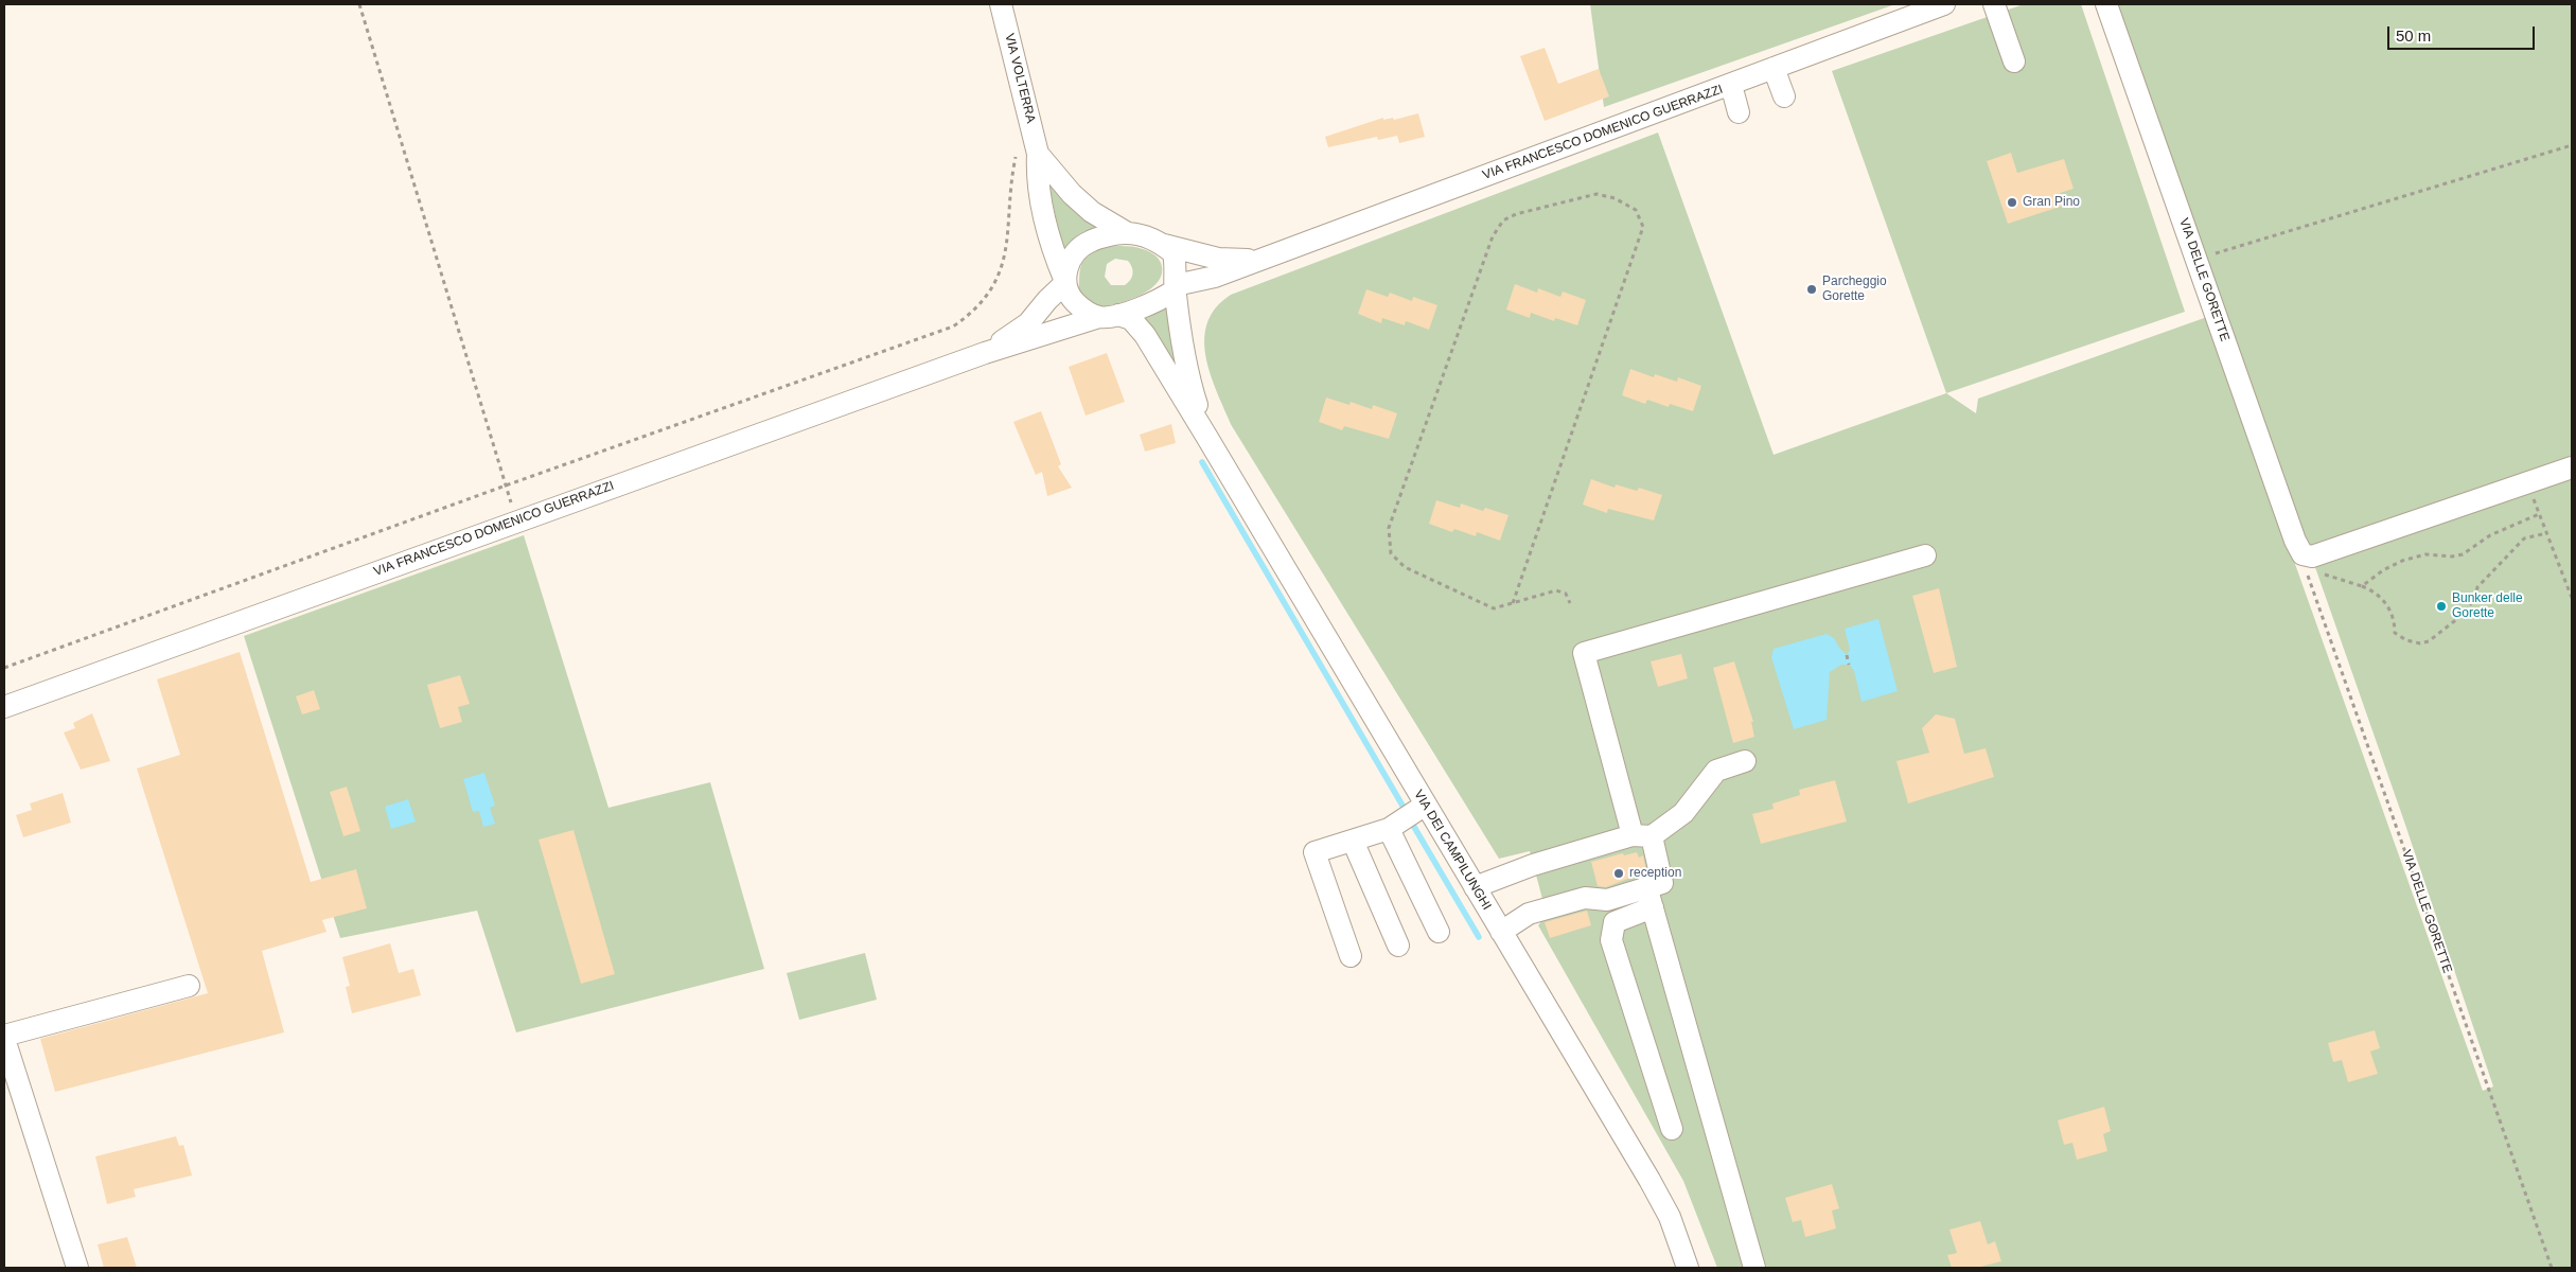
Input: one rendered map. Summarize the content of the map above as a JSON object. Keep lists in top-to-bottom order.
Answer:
{
  "streets": {
    "street": [
      "VIA VOLTERRA",
      "VIA FRANCESCO DOMENICO GUERRAZZI",
      "VIA DELLE GORETTE",
      "VIA DEI CAMPILUNGHI"
    ]
  },
  "crossings": [
    ["VIA VOLTERRA", "VIA FRANCESCO DOMENICO GUERRAZZI"],
    ["VIA VOLTERRA", "VIA DEI CAMPILUNGHI"],
    ["VIA FRANCESCO DOMENICO GUERRAZZI", "VIA DEI CAMPILUNGHI"]
  ],
  "places": [
    "Gran Pino",
    "Parcheggio Gorette",
    "Bunker delle Gorette",
    "reception"
  ],
  "scale_bar": "50 m"
}
